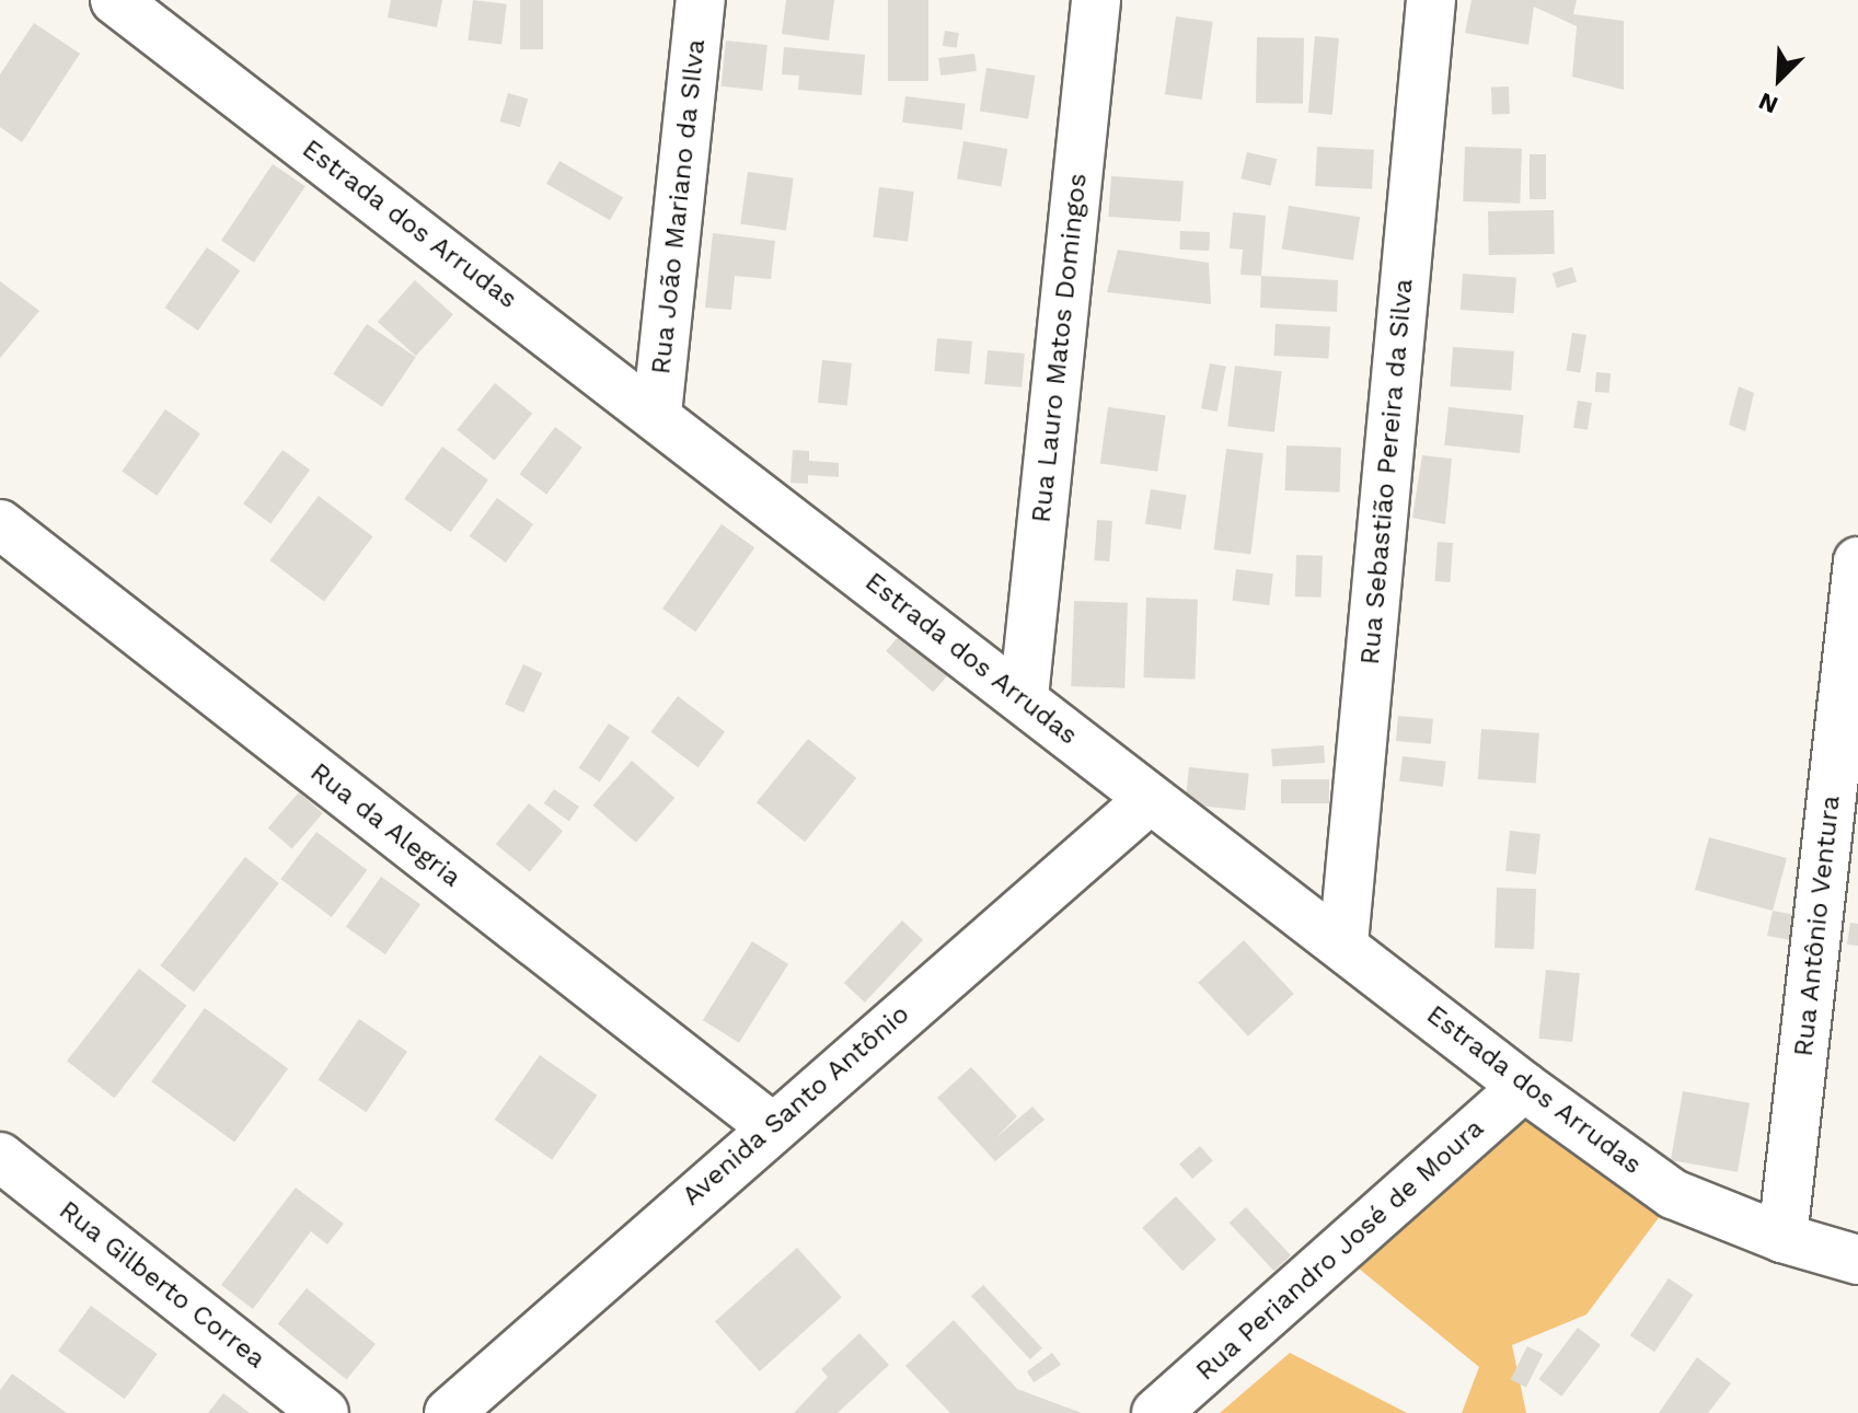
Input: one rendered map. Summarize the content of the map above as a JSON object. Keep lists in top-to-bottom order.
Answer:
{
  "streets": {
    "street": [
      "Rua João Mariano da SIlva",
      "Estrada dos Arrudas",
      "Rua Lauro Matos Domingos",
      "Rua Sebastião Pereira da Silva",
      "Rua da Alegria",
      "Rua Antônio Ventura",
      "Avenida Santo Antônio",
      "Rua Periandro José de Moura",
      "Rua Gilberto Correa"
    ]
  },
  "crossings": [
    ["Rua João Mariano da SIlva", "Estrada dos Arrudas"],
    ["Estrada dos Arrudas", "Rua Lauro Matos Domingos"],
    ["Estrada dos Arrudas", "Rua Sebastião Pereira da Silva"],
    ["Estrada dos Arrudas", "Rua Antônio Ventura"],
    ["Estrada dos Arrudas", "Avenida Santo Antônio"],
    ["Estrada dos Arrudas", "Rua Periandro José de Moura"],
    ["Rua da Alegria", "Avenida Santo Antônio"]
  ],
  "north": "bottom left"
}
